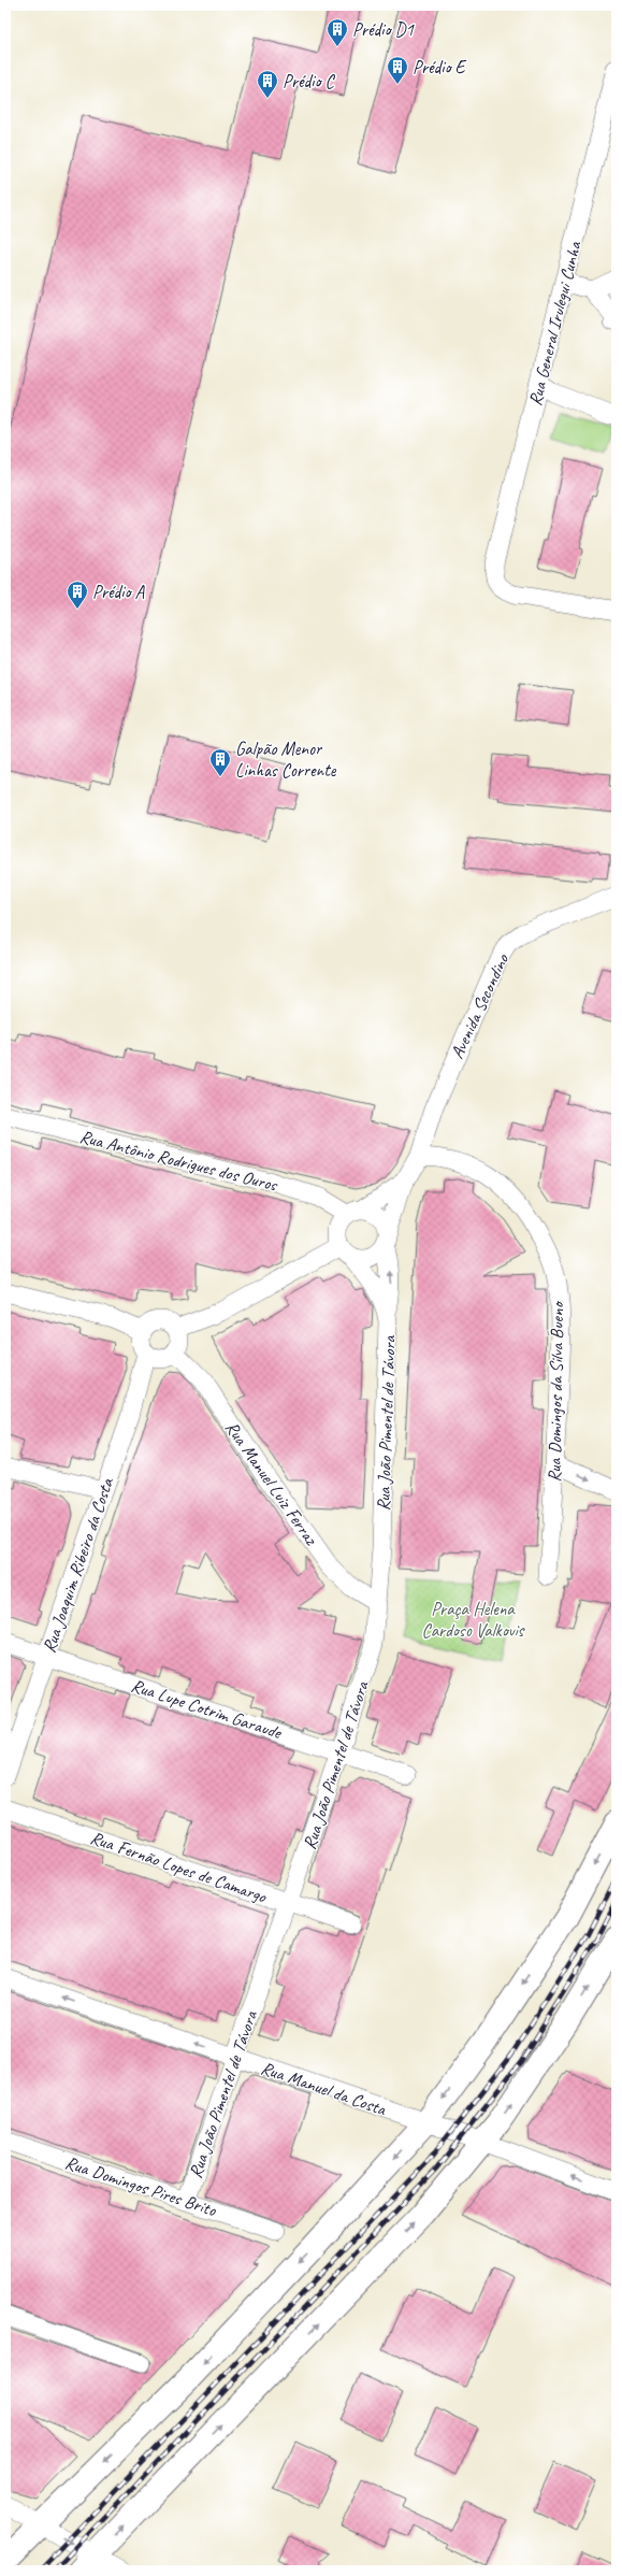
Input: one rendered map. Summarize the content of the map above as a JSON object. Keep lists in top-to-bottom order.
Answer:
{
  "streets": {
    "street": [
      "Rua General Irulegui Cunha",
      "Avenida Secondino",
      "Rua Antônio Rodrigues dos Ouros",
      "Rua Domingos da Silva Bueno",
      "Rua João Pimentel de Távora",
      "Rua Manuel Luiz Ferraz",
      "Rua Joaquim Ribeiro da Costa",
      "Rua Lupe Cotrim Garaude",
      "Rua Fernão Lopes de Camargo",
      "Rua Manuel da Costa",
      "Rua Domingos Pires Brito"
    ]
  },
  "crossings": [
    ["Avenida Secondino", "Rua Antônio Rodrigues dos Ouros"],
    ["Avenida Secondino", "Rua Domingos da Silva Bueno"],
    ["Avenida Secondino", "Rua João Pimentel de Távora"],
    ["Rua Antônio Rodrigues dos Ouros", "Rua João Pimentel de Távora"],
    ["Rua João Pimentel de Távora", "Rua Manuel Luiz Ferraz"],
    ["Rua João Pimentel de Távora", "Rua Lupe Cotrim Garaude"],
    ["Rua João Pimentel de Távora", "Rua Fernão Lopes de Camargo"],
    ["Rua João Pimentel de Távora", "Rua Manuel da Costa"],
    ["Rua João Pimentel de Távora", "Rua Domingos Pires Brito"],
    ["Rua Manuel Luiz Ferraz", "Rua Joaquim Ribeiro da Costa"],
    ["Rua Joaquim Ribeiro da Costa", "Rua Lupe Cotrim Garaude"]
  ],
  "one_way": ["Rua Manuel da Costa"],
  "parks": ["Praça Helena Cardoso Valkovis"],
  "places": {
    "building": [
      "Prédio D1",
      "Prédio E",
      "Prédio C",
      "Prédio A",
      "Galpão Menor Linhas Corrente"
    ]
  }
}
